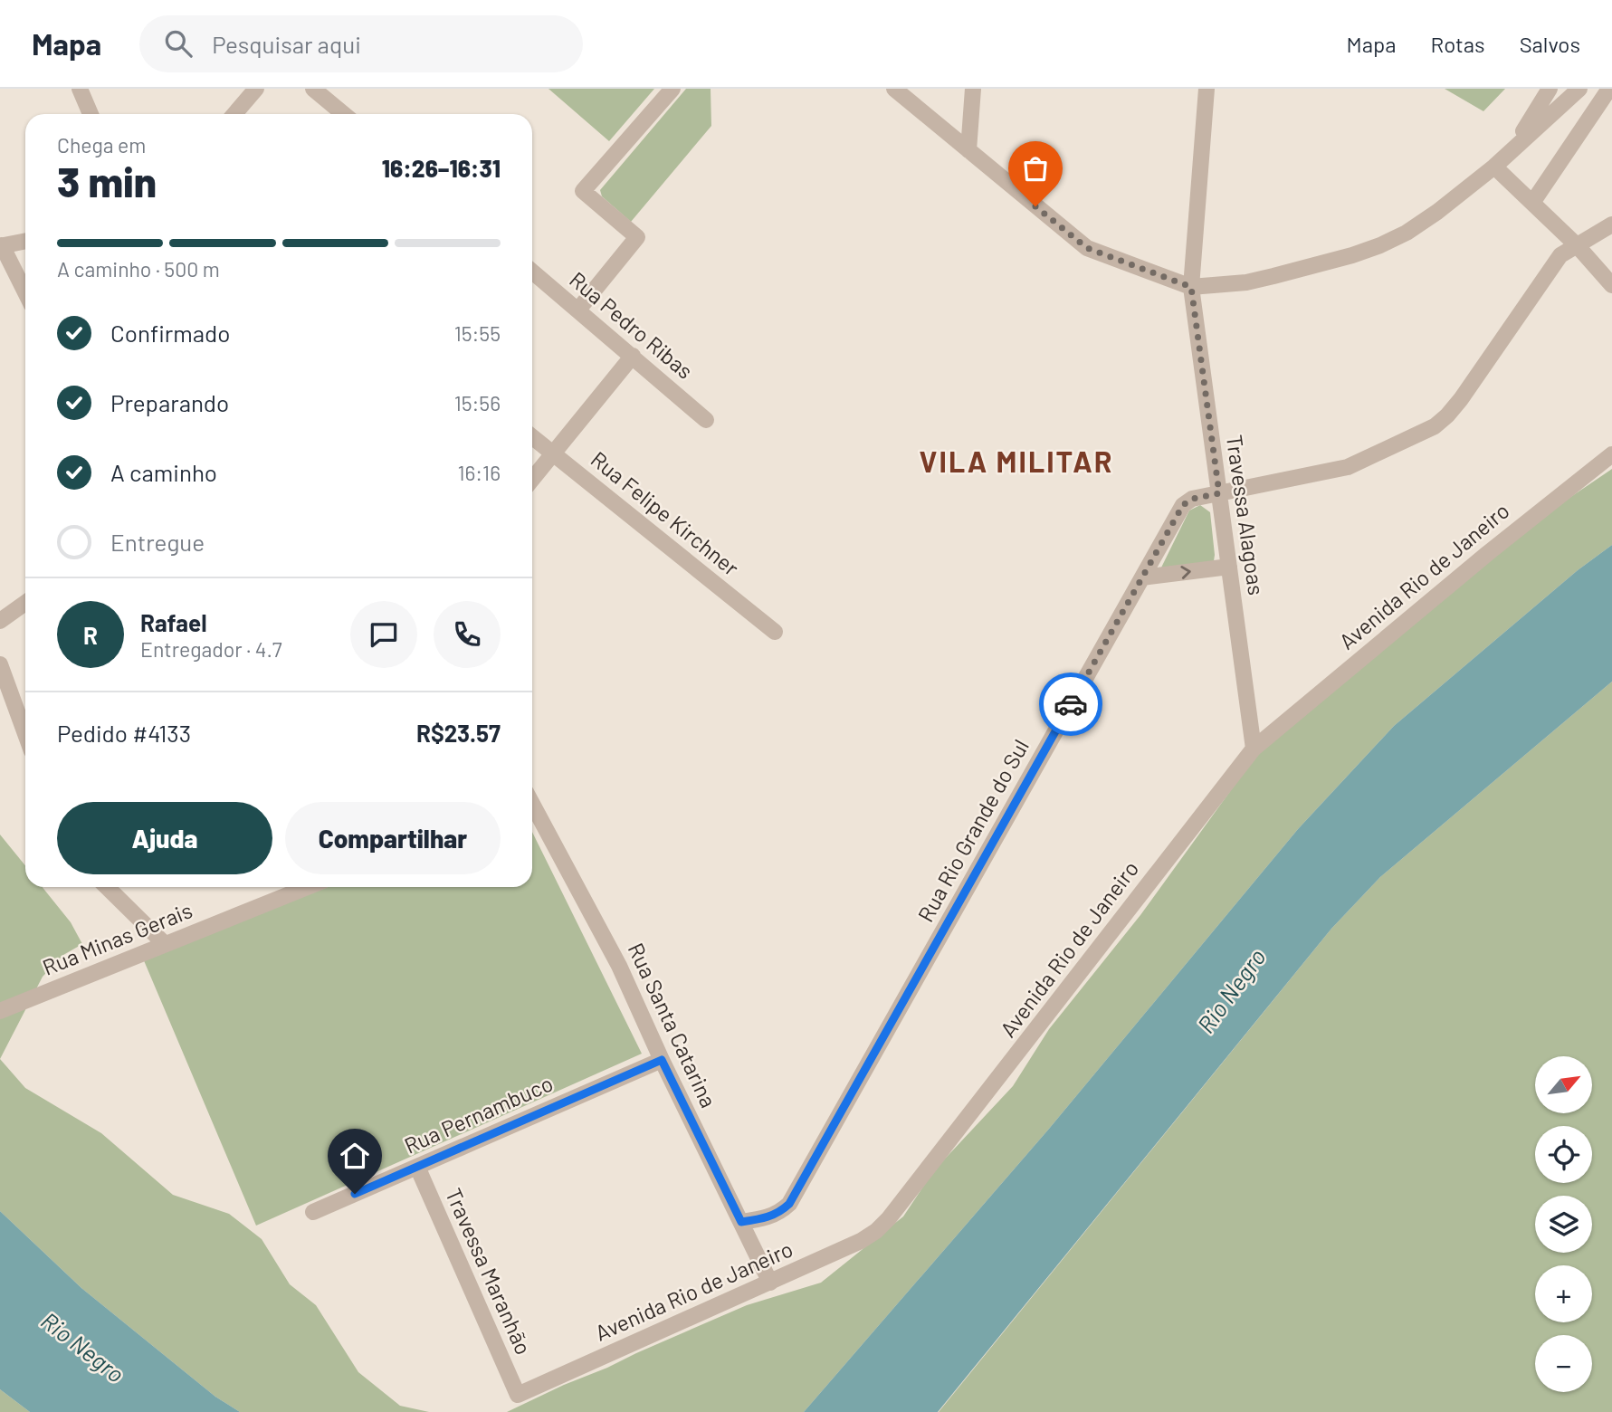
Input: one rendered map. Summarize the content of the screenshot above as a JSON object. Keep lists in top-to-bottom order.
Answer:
{
  "streets": {
    "street": [
      "Rua Pedro Ribas",
      "Rua Felipe Kirchner",
      "Travessa Alagoas",
      "Avenida Rio de Janeiro",
      "Rua Rio Grande do Sul",
      "Rua Minas Gerais",
      "Rua Santa Catarina",
      "Rua Pernambuco",
      "Travessa Maranhão"
    ]
  },
  "crossings": [
    ["Travessa Alagoas", "Avenida Rio de Janeiro"],
    ["Travessa Alagoas", "Rua Rio Grande do Sul"],
    ["Avenida Rio de Janeiro", "Rua Santa Catarina"],
    ["Avenida Rio de Janeiro", "Travessa Maranhão"],
    ["Rua Rio Grande do Sul", "Rua Santa Catarina"],
    ["Rua Santa Catarina", "Rua Pernambuco"],
    ["Rua Pernambuco", "Travessa Maranhão"]
  ],
  "districts": ["VILA MILITAR"],
  "water": ["Rio Negro"],
  "north": "top right",
  "page": {
    "header": "Mapa",
    "search": "Pesquisar aqui",
    "nav": ["Mapa", "Rotas", "Salvos"],
    "heading": ["3 min", "Chega em", "16:26–16:31"],
    "panel": [
      "Rafael",
      "Entregador · 4.7",
      "Pedido #4133",
      "R$23.57"
    ],
    "bar": "A caminho · 500 m",
    "list": [
      ["Confirmado", "15:55"],
      ["Preparando", "15:56"],
      ["A caminho", "16:16"],
      "Entregue"
    ],
    "round": "R",
    "buttons": ["Ajuda", "Compartilhar"],
    "map_buttons": ["+", "−"]
  }
}
